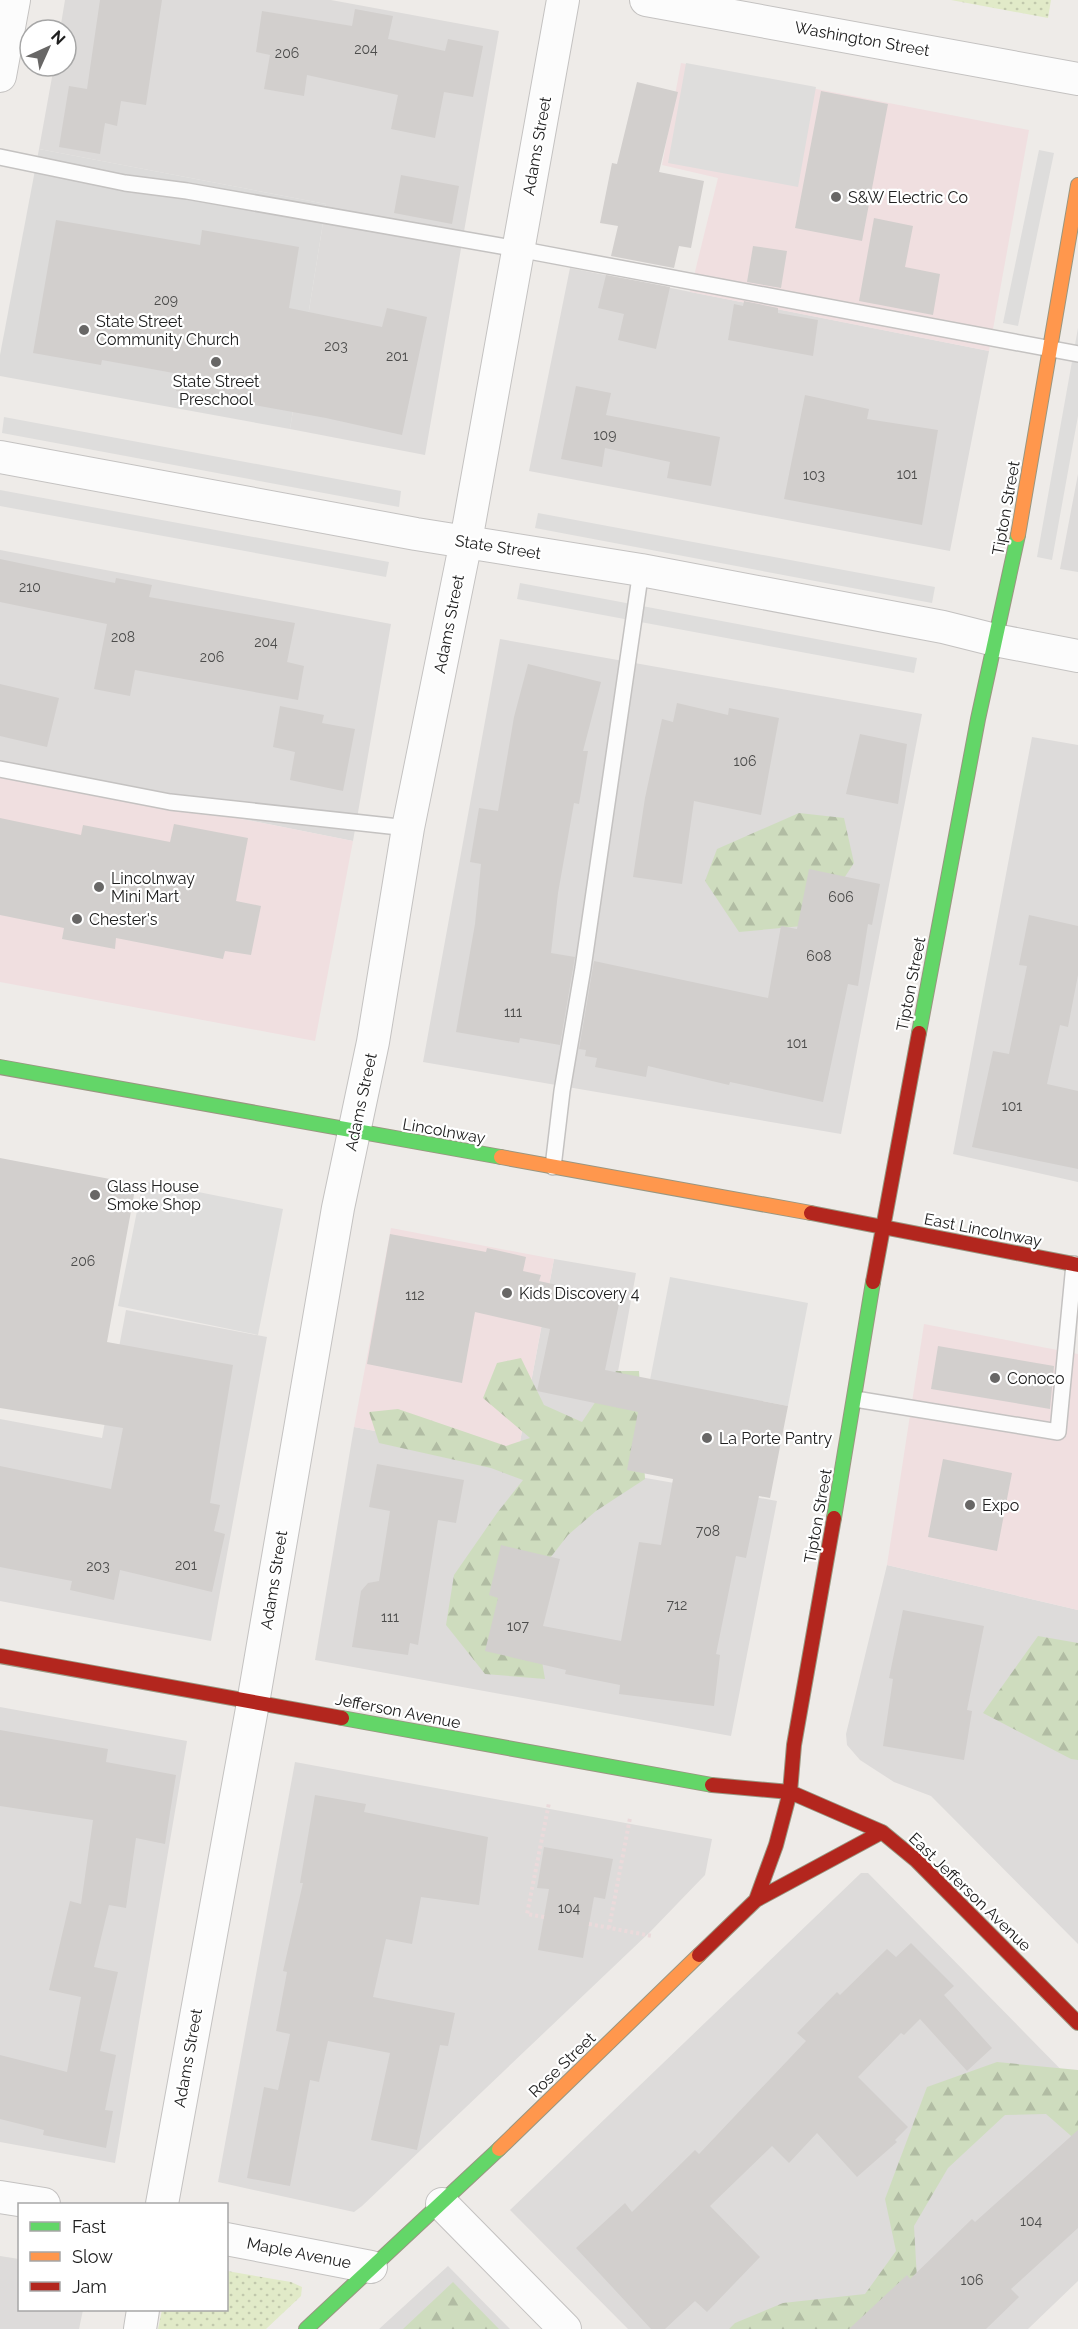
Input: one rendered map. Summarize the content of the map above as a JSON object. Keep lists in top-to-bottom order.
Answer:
{
  "streets": {
    "street": [
      "Washington Street",
      "Adams Street",
      "Tipton Street",
      "State Street",
      "Lincolnway",
      "East Lincolnway",
      "Jefferson Avenue",
      "East Jefferson Avenue",
      "Rose Street",
      "Maple Avenue"
    ]
  },
  "crossings": [
    ["Adams Street", "State Street"],
    ["Adams Street", "Lincolnway"],
    ["Adams Street", "Jefferson Avenue"],
    ["Tipton Street", "State Street"],
    ["Tipton Street", "Lincolnway"],
    ["Tipton Street", "East Lincolnway"],
    ["Tipton Street", "Jefferson Avenue"],
    ["Tipton Street", "East Jefferson Avenue"],
    ["Tipton Street", "Rose Street"],
    ["Lincolnway", "East Lincolnway"],
    ["Jefferson Avenue", "East Jefferson Avenue"],
    ["Jefferson Avenue", "Rose Street"],
    ["East Jefferson Avenue", "Rose Street"],
    ["Rose Street", "Maple Avenue"]
  ],
  "places": [
    "S&W Electric Co",
    "State Street Community Church",
    "State Street Preschool",
    "Lincolnway Mini Mart",
    "Chester's",
    "Glass House Smoke Shop",
    "Kids Discovery 4",
    "Conoco",
    "La Porte Pantry",
    "Expo"
  ],
  "house_numbers": [
    "204",
    "206",
    "209",
    "203",
    "201",
    "109",
    "101",
    "103",
    "210",
    "208",
    "204",
    "206",
    "106",
    "606",
    "608",
    "111",
    "101",
    "101",
    "206",
    "112",
    "708",
    "201",
    "203",
    "712",
    "111",
    "107",
    "104",
    "104",
    "106"
  ],
  "legend": ["Fast", "Slow", "Jam"],
  "north": "top right"
}
